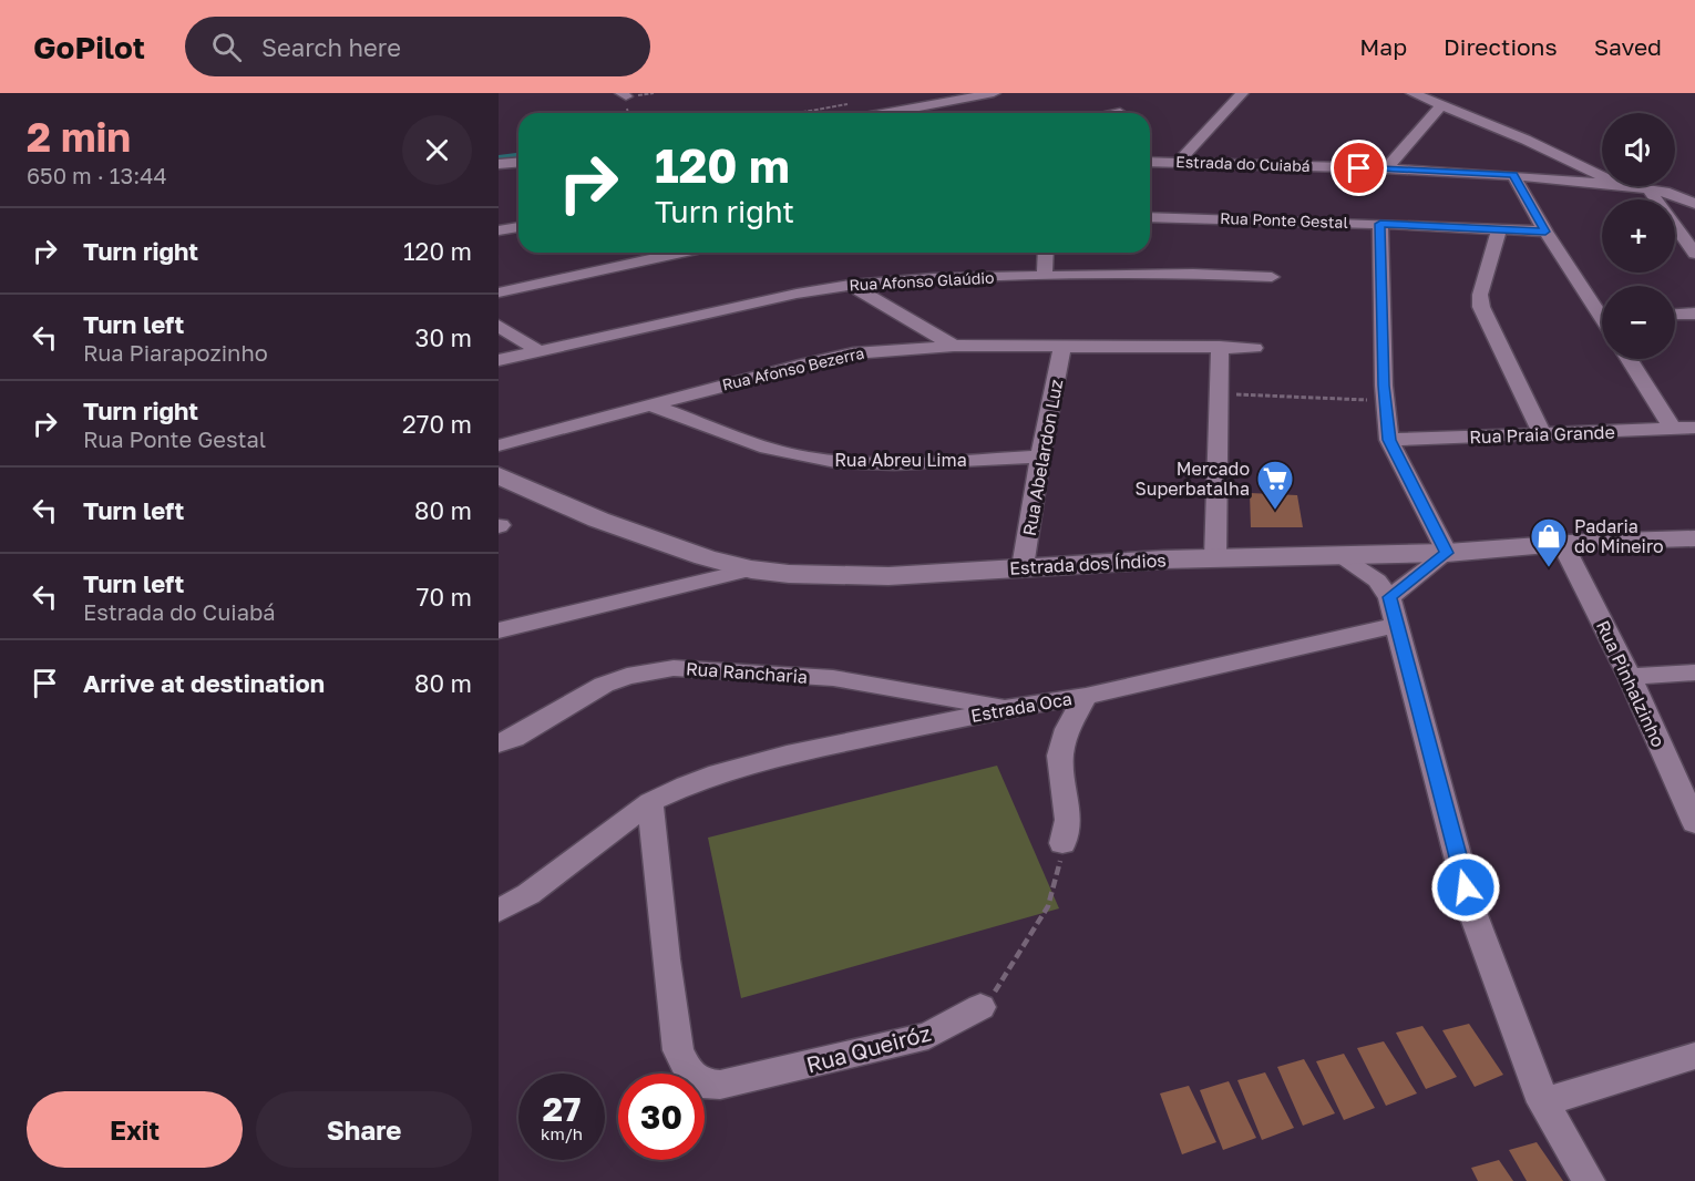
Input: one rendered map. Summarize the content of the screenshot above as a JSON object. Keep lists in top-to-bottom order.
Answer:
{
  "streets": {
    "street": [
      "Estrada do Cuiabá",
      "Rua Ponte Gestal",
      "Rua Afonso Glaúdio",
      "Rua Afonso Bezerra",
      "Rua Praia Grande",
      "Rua Abelardon Luz",
      "Rua Abreu Lima",
      "Estrada dos Índios",
      "Rua Rancharia",
      "Rua Pinhalzinho",
      "Estrada Oca",
      "Rua Queiróz"
    ]
  },
  "crossings": [
    ["Rua Afonso Bezerra", "Rua Abelardon Luz"],
    ["Rua Afonso Bezerra", "Rua Abreu Lima"],
    ["Rua Abelardon Luz", "Rua Abreu Lima"],
    ["Rua Abelardon Luz", "Estrada dos Índios"],
    ["Estrada dos Índios", "Rua Pinhalzinho"],
    ["Rua Rancharia", "Estrada Oca"],
    ["Estrada Oca", "Rua Queiróz"]
  ],
  "places": {
    "supermarket": ["Mercado Superbatalha"],
    "shop": ["Padaria do Mineiro"]
  },
  "page": {
    "header": "GoPilot",
    "search": "Search here",
    "nav": ["Map", "Directions", "Saved"],
    "heading": ["2 min", "650 m · 13:44"],
    "map_buttons": ["+", "−"],
    "turn": ["120 m", "Turn right"],
    "list": [
      {
        "name": "Turn right",
        "value": "120 m"
      },
      {
        "name": "Turn left",
        "note": "Rua Piarapozinho",
        "value": "30 m"
      },
      {
        "name": "Turn right",
        "note": "Rua Ponte Gestal",
        "value": "270 m"
      },
      {
        "name": "Turn left",
        "value": "80 m"
      },
      {
        "name": "Turn left",
        "note": "Estrada do Cuiabá",
        "value": "70 m"
      },
      {
        "name": "Arrive at destination",
        "value": "80 m"
      }
    ],
    "speed": "27 km/h",
    "limit": "30",
    "buttons": ["Exit", "Share"]
  }
}
